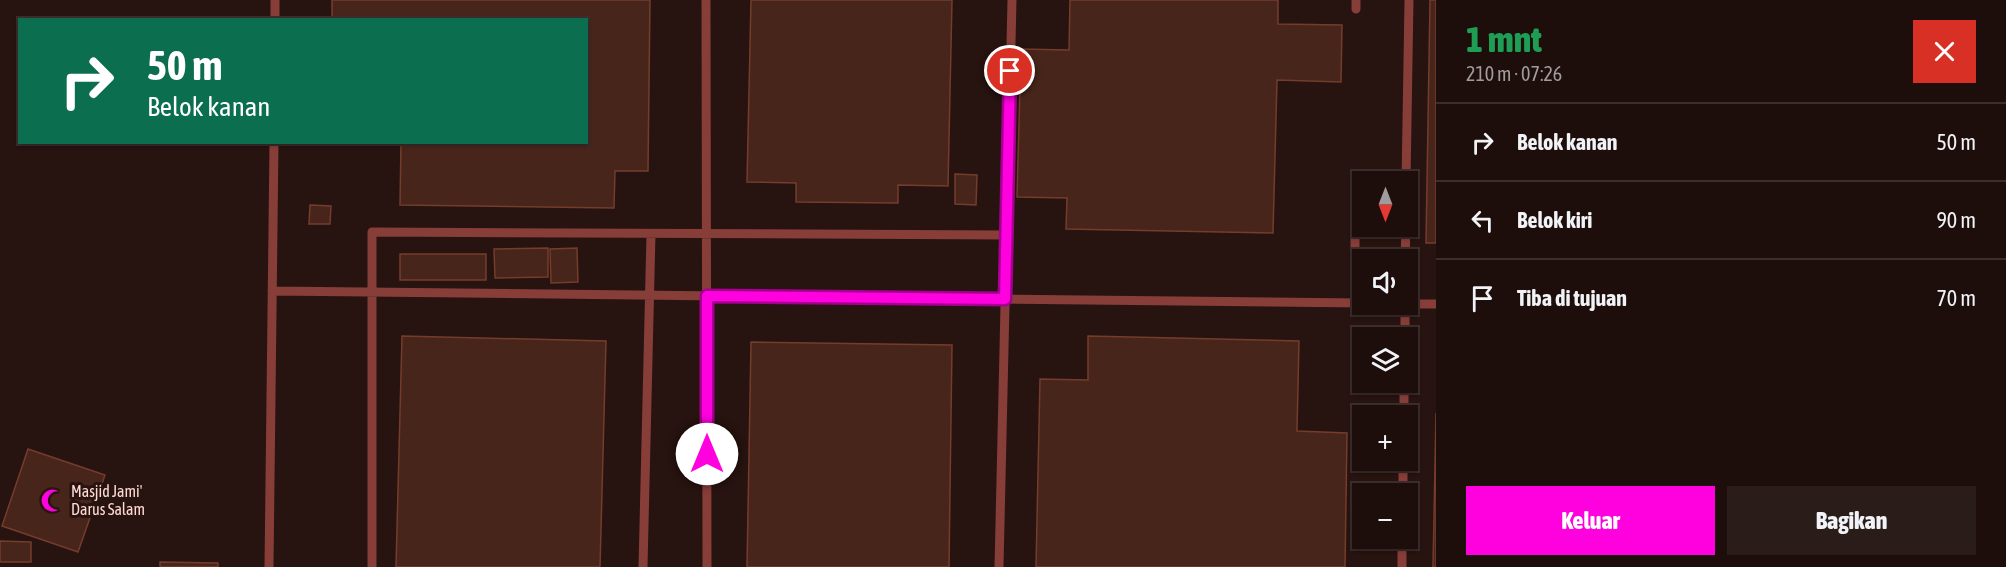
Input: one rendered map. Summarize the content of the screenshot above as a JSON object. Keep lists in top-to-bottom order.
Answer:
{
  "places": {
    "mosque": ["Masjid Jami' Darus Salam"]
  },
  "north": "bottom",
  "page": {
    "heading": ["1 mnt", "210 m · 07:26"],
    "turn": ["50 m", "Belok kanan"],
    "list": [
      {
        "name": "Belok kanan",
        "value": "50 m"
      },
      {
        "name": "Belok kiri",
        "value": "90 m"
      },
      {
        "name": "Tiba di tujuan",
        "value": "70 m"
      }
    ],
    "map_buttons": ["+", "−"],
    "buttons": ["Keluar", "Bagikan"]
  }
}
